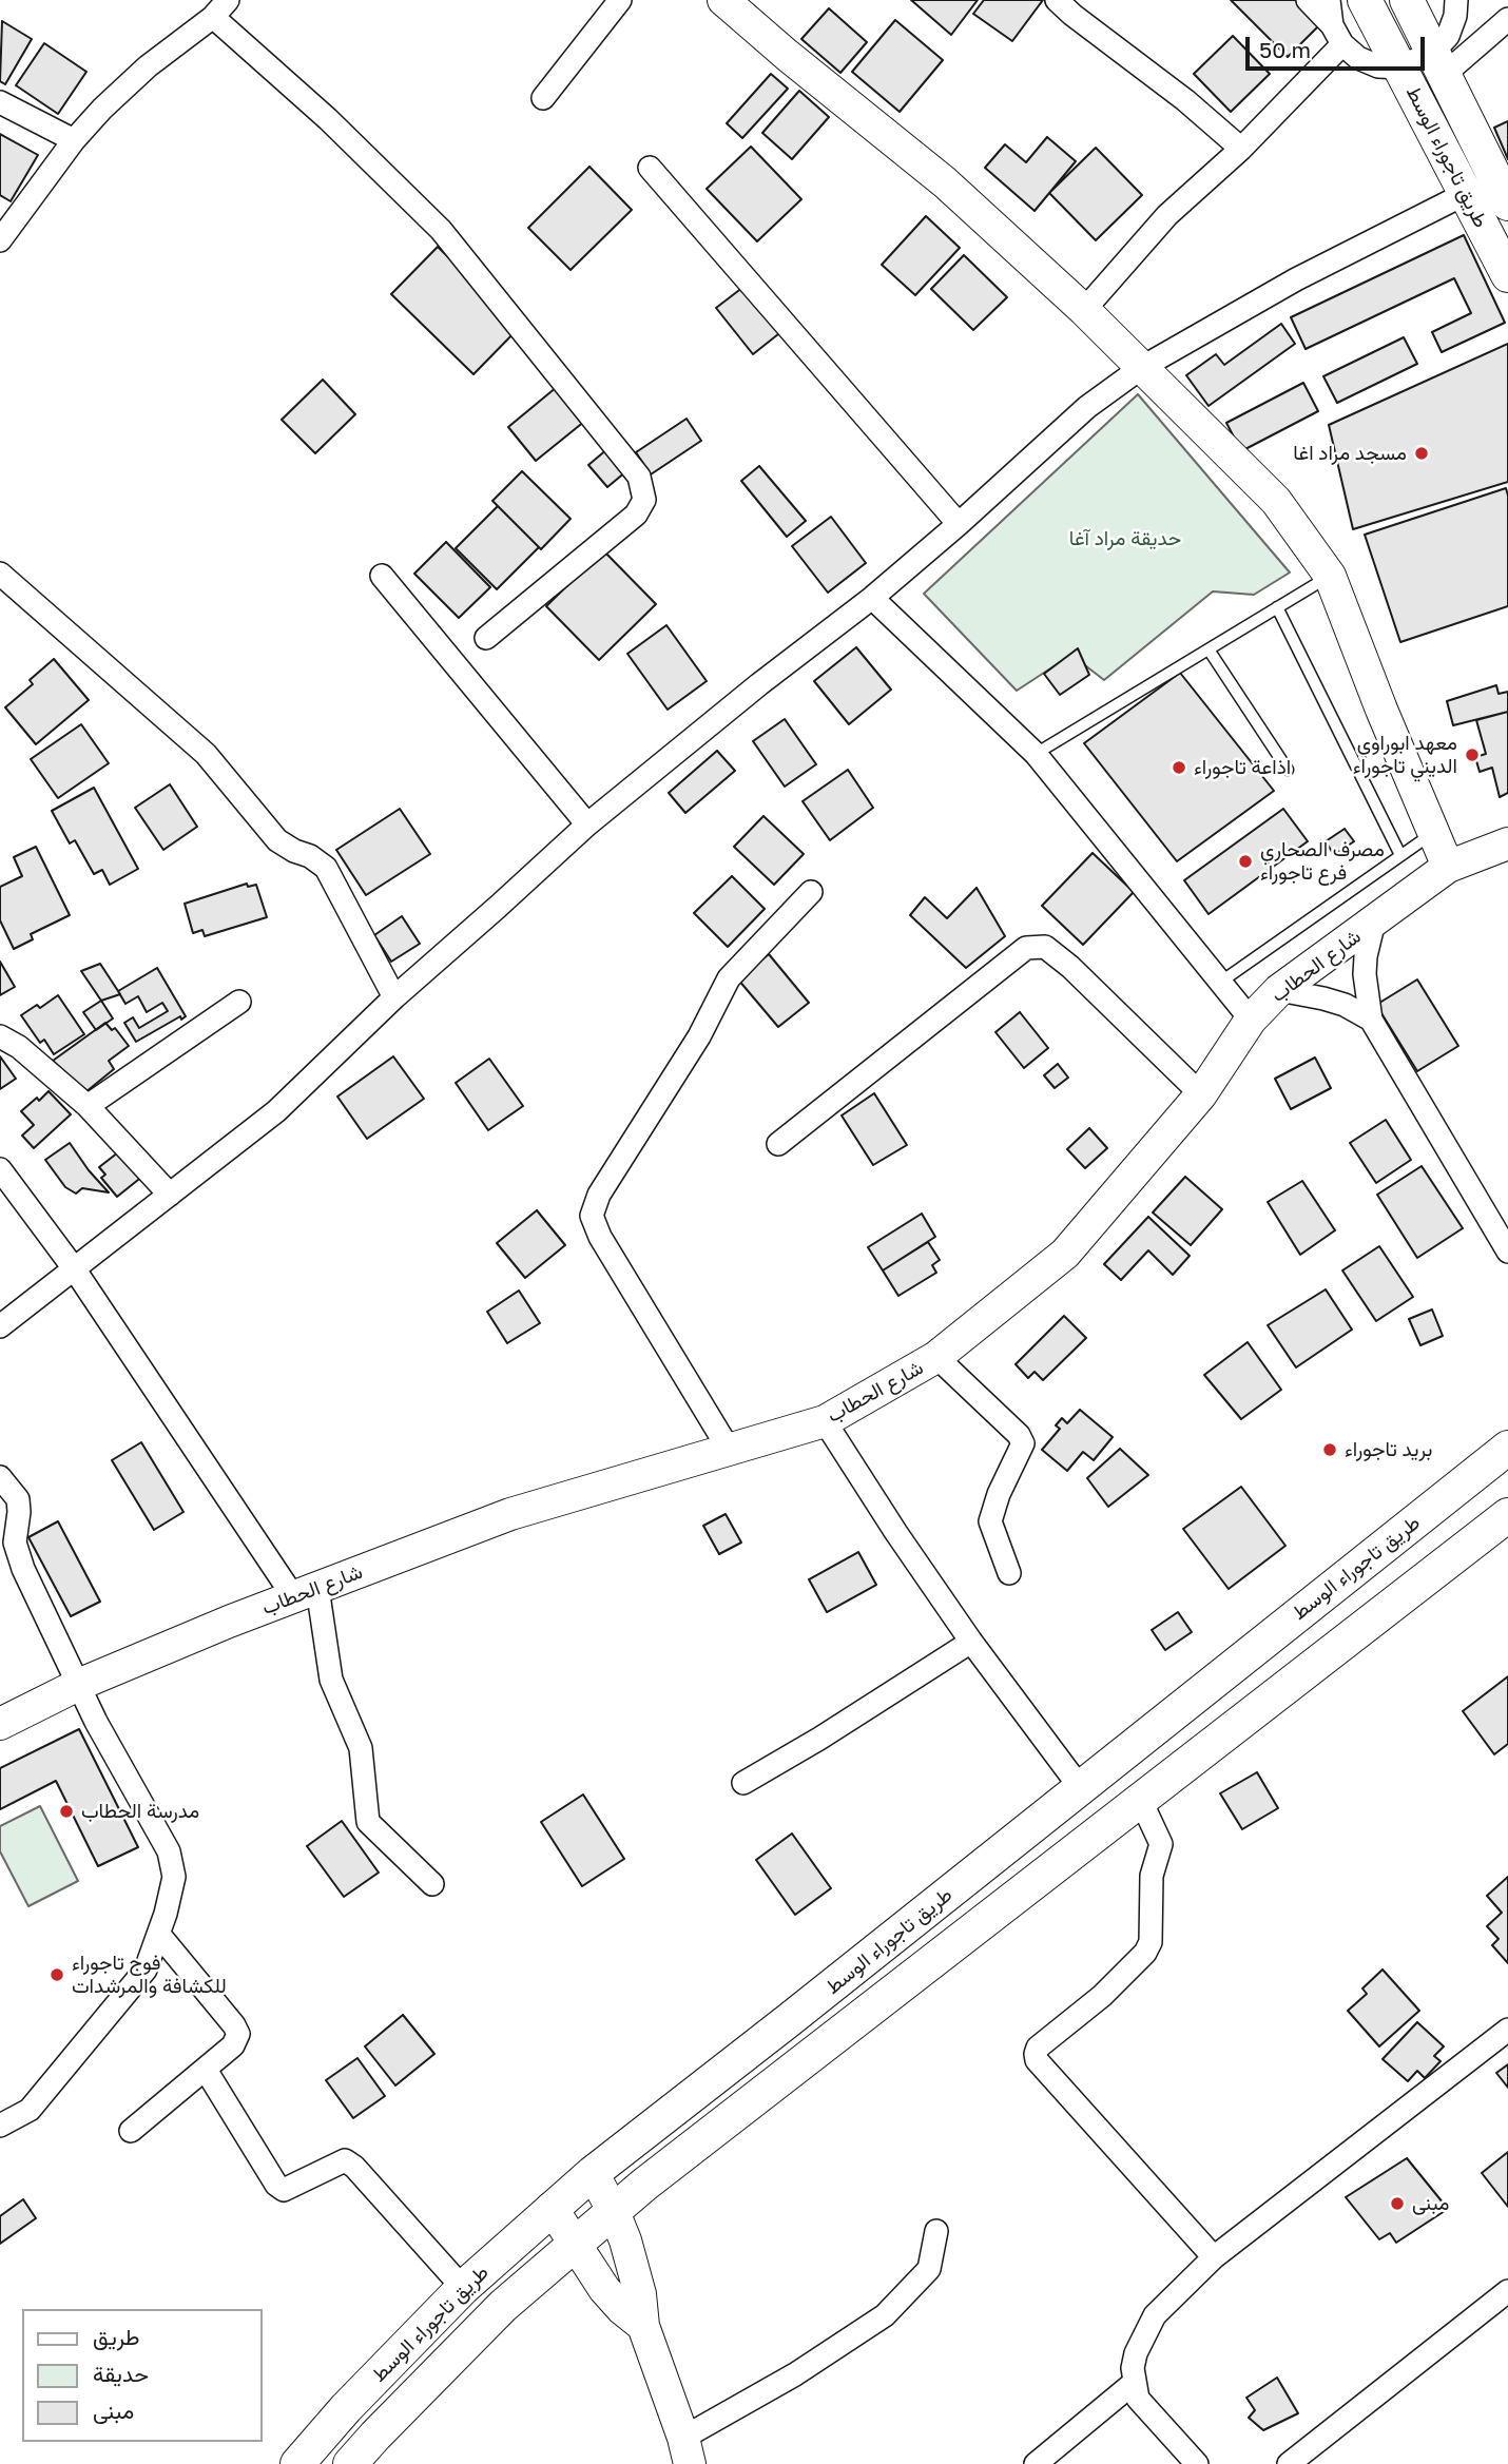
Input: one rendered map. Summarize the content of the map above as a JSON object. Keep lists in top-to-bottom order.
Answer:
{
  "streets": {
    "main road": ["طريق تاجوراء الوسط"],
    "street": ["شارع الحطاب"]
  },
  "parks": ["حديقة مراد آغا"],
  "places": [
    "مسجد مراد اغا",
    "معهد ابوراوي الديني تاجوراء",
    "اذاعة تاجوراء",
    "مصرف الصحاري فرع تاجوراء",
    "بريد تاجوراء",
    "مدرسة الحطاب",
    "فوج تاجوراء للكشافة والمرشدات",
    "مبنى"
  ],
  "legend": ["طريق", "حديقة", "مبنى"],
  "scale_bar": "50 m"
}
